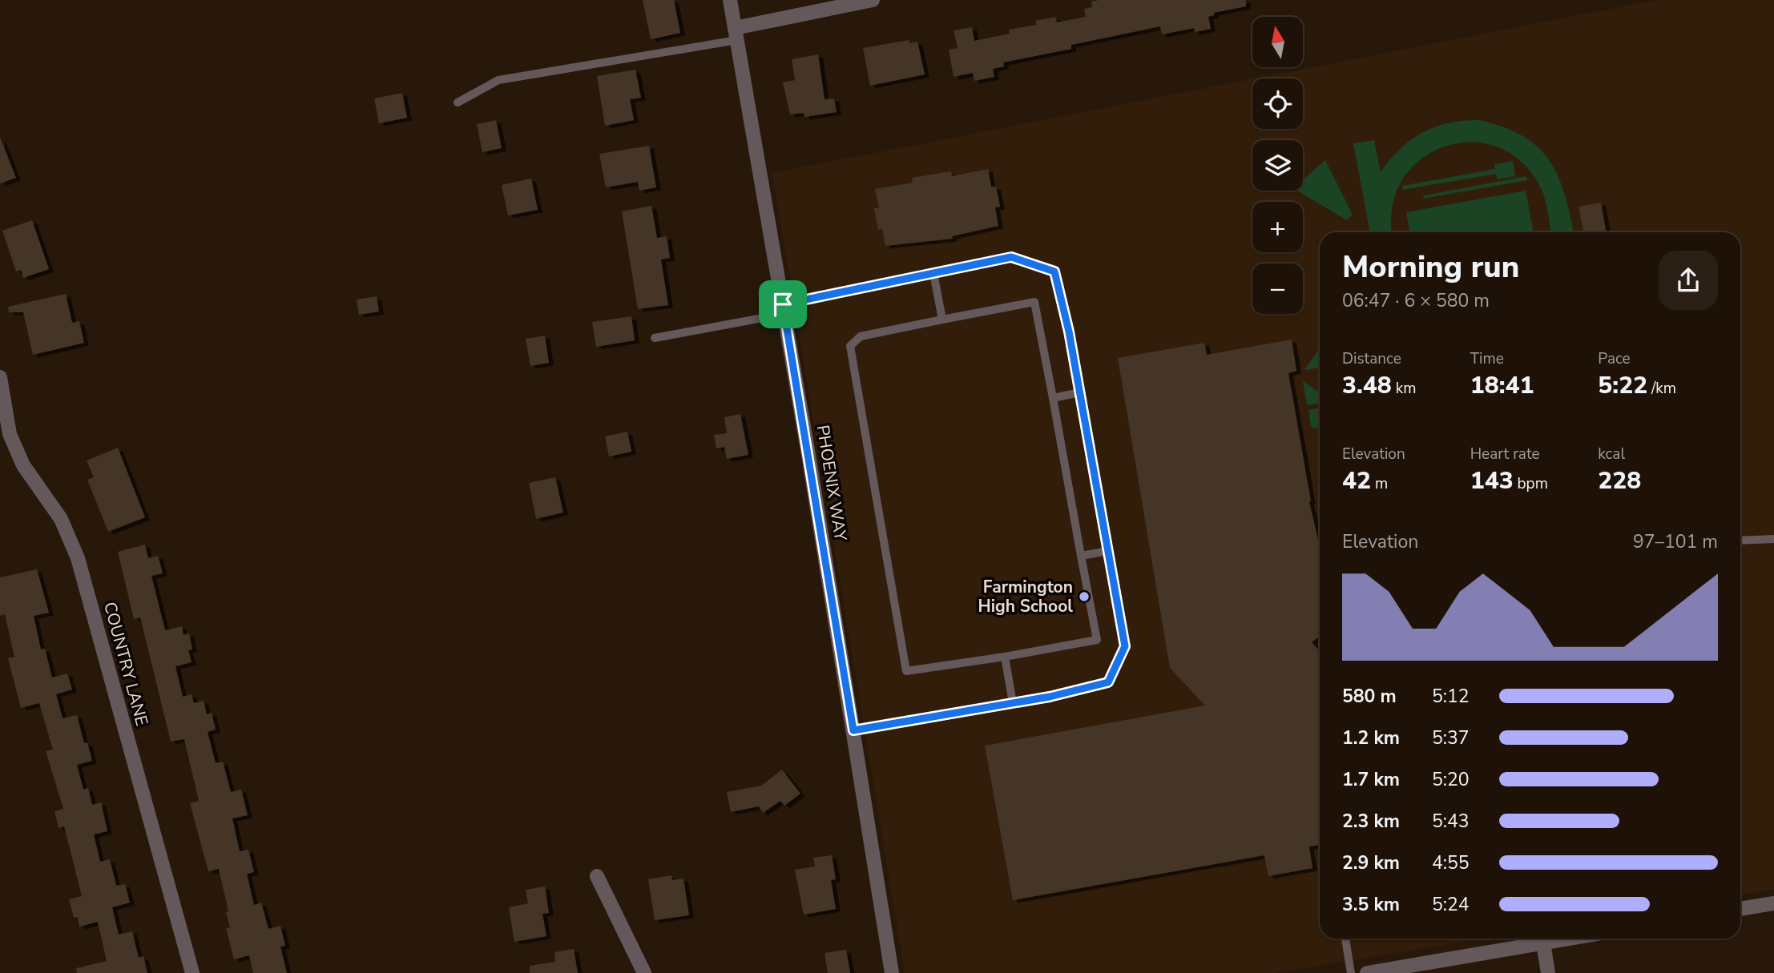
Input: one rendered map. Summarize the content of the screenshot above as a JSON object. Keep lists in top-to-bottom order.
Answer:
{
  "streets": {
    "street": ["PHOENIX WAY", "COUNTRY LANE"]
  },
  "places": ["Farmington High School"],
  "north": "top",
  "page": {
    "map_buttons": ["+", "−"],
    "heading": ["Morning run", "06:47 · 6 × 580 m"],
    "stats": [
      ["Distance", "3.48 km"],
      ["Time", "18:41"],
      ["Pace", "5:22 /km"],
      ["Elevation", "42 m"],
      ["Heart rate", "143 bpm"],
      ["kcal", "228"]
    ],
    "chart": ["Elevation", "97–101 m"],
    "list": [
      {
        "name": "580 m",
        "note": "5:12"
      },
      {
        "name": "1.2 km",
        "note": "5:37"
      },
      {
        "name": "1.7 km",
        "note": "5:20"
      },
      {
        "name": "2.3 km",
        "note": "5:43"
      },
      {
        "name": "2.9 km",
        "note": "4:55"
      },
      {
        "name": "3.5 km",
        "note": "5:24"
      }
    ]
  }
}
